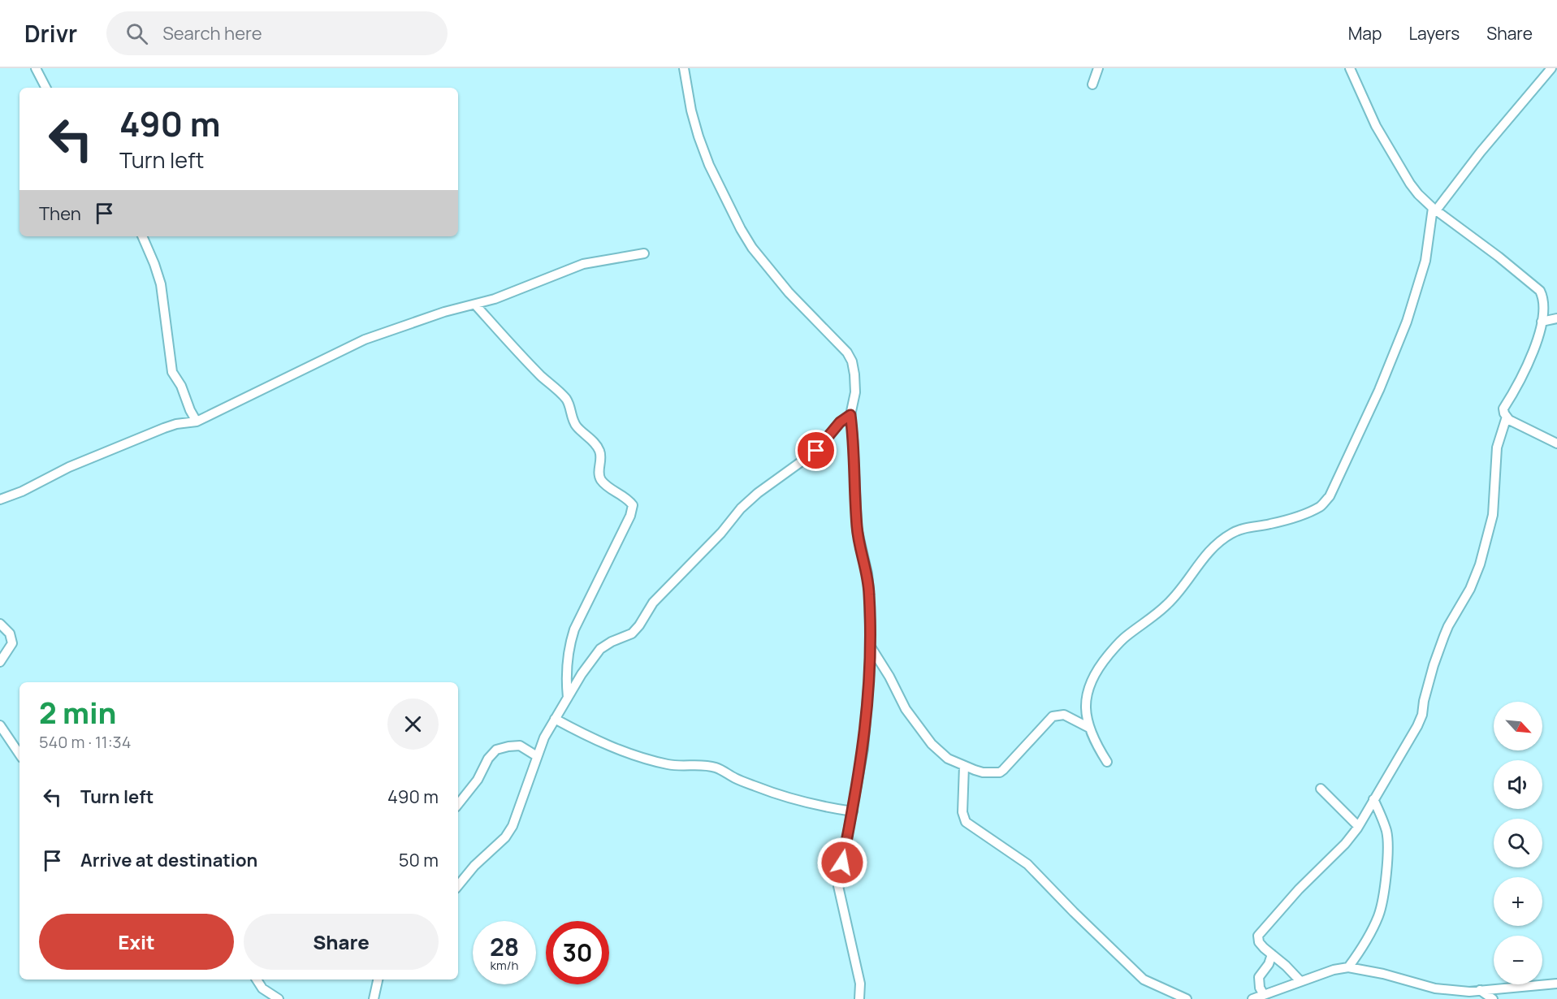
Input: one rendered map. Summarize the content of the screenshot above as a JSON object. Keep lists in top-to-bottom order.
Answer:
{
  "north": "bottom right",
  "page": {
    "header": "Drivr",
    "search": "Search here",
    "nav": ["Map", "Layers", "Share"],
    "turn": ["490 m", "Turn left"],
    "then": "Then",
    "heading": ["2 min", "540 m · 11:34"],
    "map_buttons": ["+", "−"],
    "list": [
      {
        "name": "Turn left",
        "value": "490 m"
      },
      {
        "name": "Arrive at destination",
        "value": "50 m"
      }
    ],
    "buttons": ["Exit", "Share"],
    "speed": "28 km/h",
    "limit": "30"
  }
}
